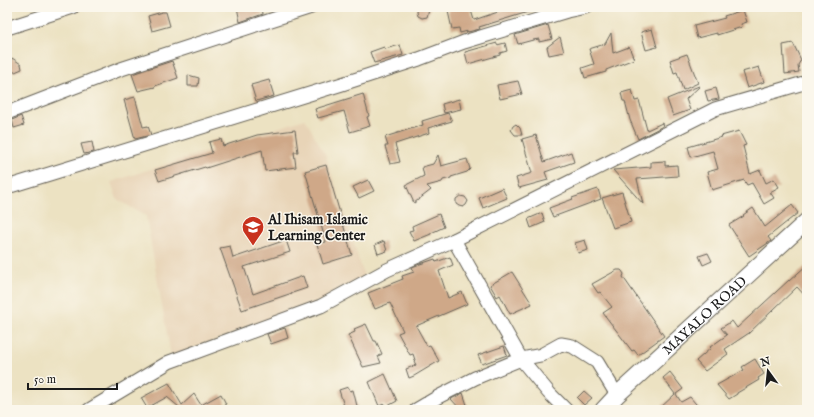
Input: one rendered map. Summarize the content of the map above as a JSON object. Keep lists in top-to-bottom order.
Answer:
{
  "streets": {
    "street": ["MAYALO ROAD"]
  },
  "places": {
    "school or university": ["Al Ihisam Islamic Learning Center"]
  },
  "scale_bar": "50 m",
  "north": "top"
}
